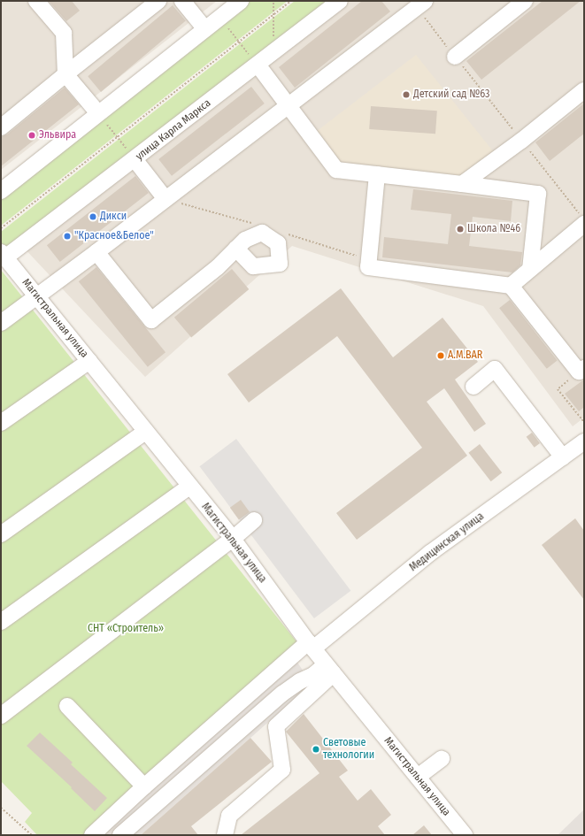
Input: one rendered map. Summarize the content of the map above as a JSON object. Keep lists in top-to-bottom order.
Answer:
{
  "streets": {
    "street": ["улица Карла Маркса", "Магистральная улица", "Медицинская улица"]
  },
  "crossings": [
    ["улица Карла Маркса", "Магистральная улица"],
    ["Магистральная улица", "Медицинская улица"]
  ],
  "parks": ["СНТ «Строитель»"],
  "places": [
    "Детский сад №63",
    "Эльвира",
    "Дикси",
    "Школа №46",
    "\"Красное&Белое\"",
    "А.М.BAR",
    "Световые технологии"
  ]
}
